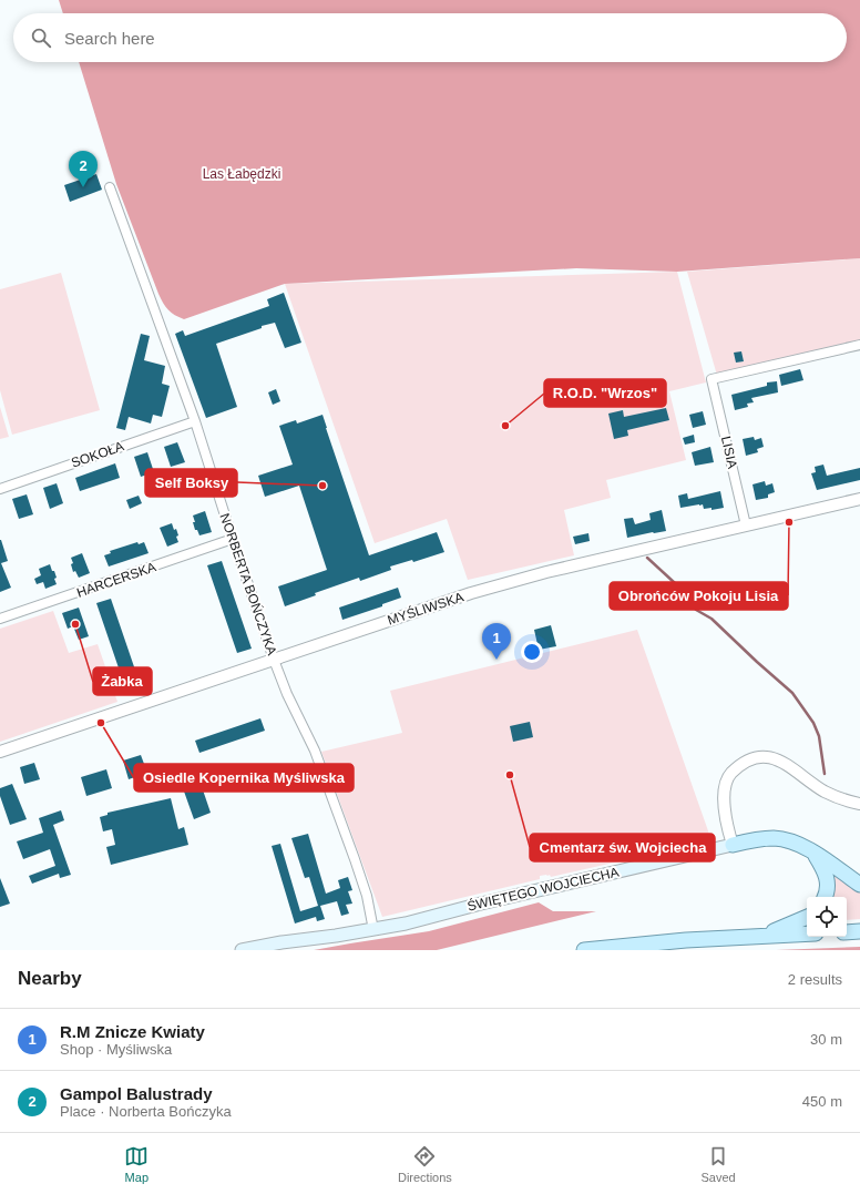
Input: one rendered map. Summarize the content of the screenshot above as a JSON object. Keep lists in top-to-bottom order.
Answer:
{
  "streets": {
    "main road": ["ŚWIĘTEGO WOJCIECHA"],
    "street": [
      "LISIA",
      "SOKOŁA",
      "HARCERSKA",
      "NORBERTA BOŃCZYKA",
      "MYŚLIWSKA"
    ]
  },
  "crossings": [
    ["LISIA", "MYŚLIWSKA"],
    ["SOKOŁA", "NORBERTA BOŃCZYKA"],
    ["HARCERSKA", "NORBERTA BOŃCZYKA"],
    ["NORBERTA BOŃCZYKA", "MYŚLIWSKA"],
    ["NORBERTA BOŃCZYKA", "ŚWIĘTEGO WOJCIECHA"]
  ],
  "parks": ["Las Łabędzki"],
  "places": [
    "R.O.D. \"Wrzos\"",
    "Self Boksy",
    "Obrońców Pokoju Lisia",
    "Żabka",
    "Osiedle Kopernika Myśliwska",
    "Cmentarz św. Wojciecha"
  ],
  "page": {
    "search": "Search here",
    "pins": ["2", "1"],
    "heading": ["Nearby", "2 results"],
    "list": [
      {
        "mark": "1",
        "name": "R.M Znicze Kwiaty",
        "note": "Shop · Myśliwska",
        "value": "30 m"
      },
      {
        "mark": "2",
        "name": "Gampol Balustrady",
        "note": "Place · Norberta Bończyka",
        "value": "450 m"
      }
    ],
    "nav": ["Map", "Directions", "Saved"]
  }
}
